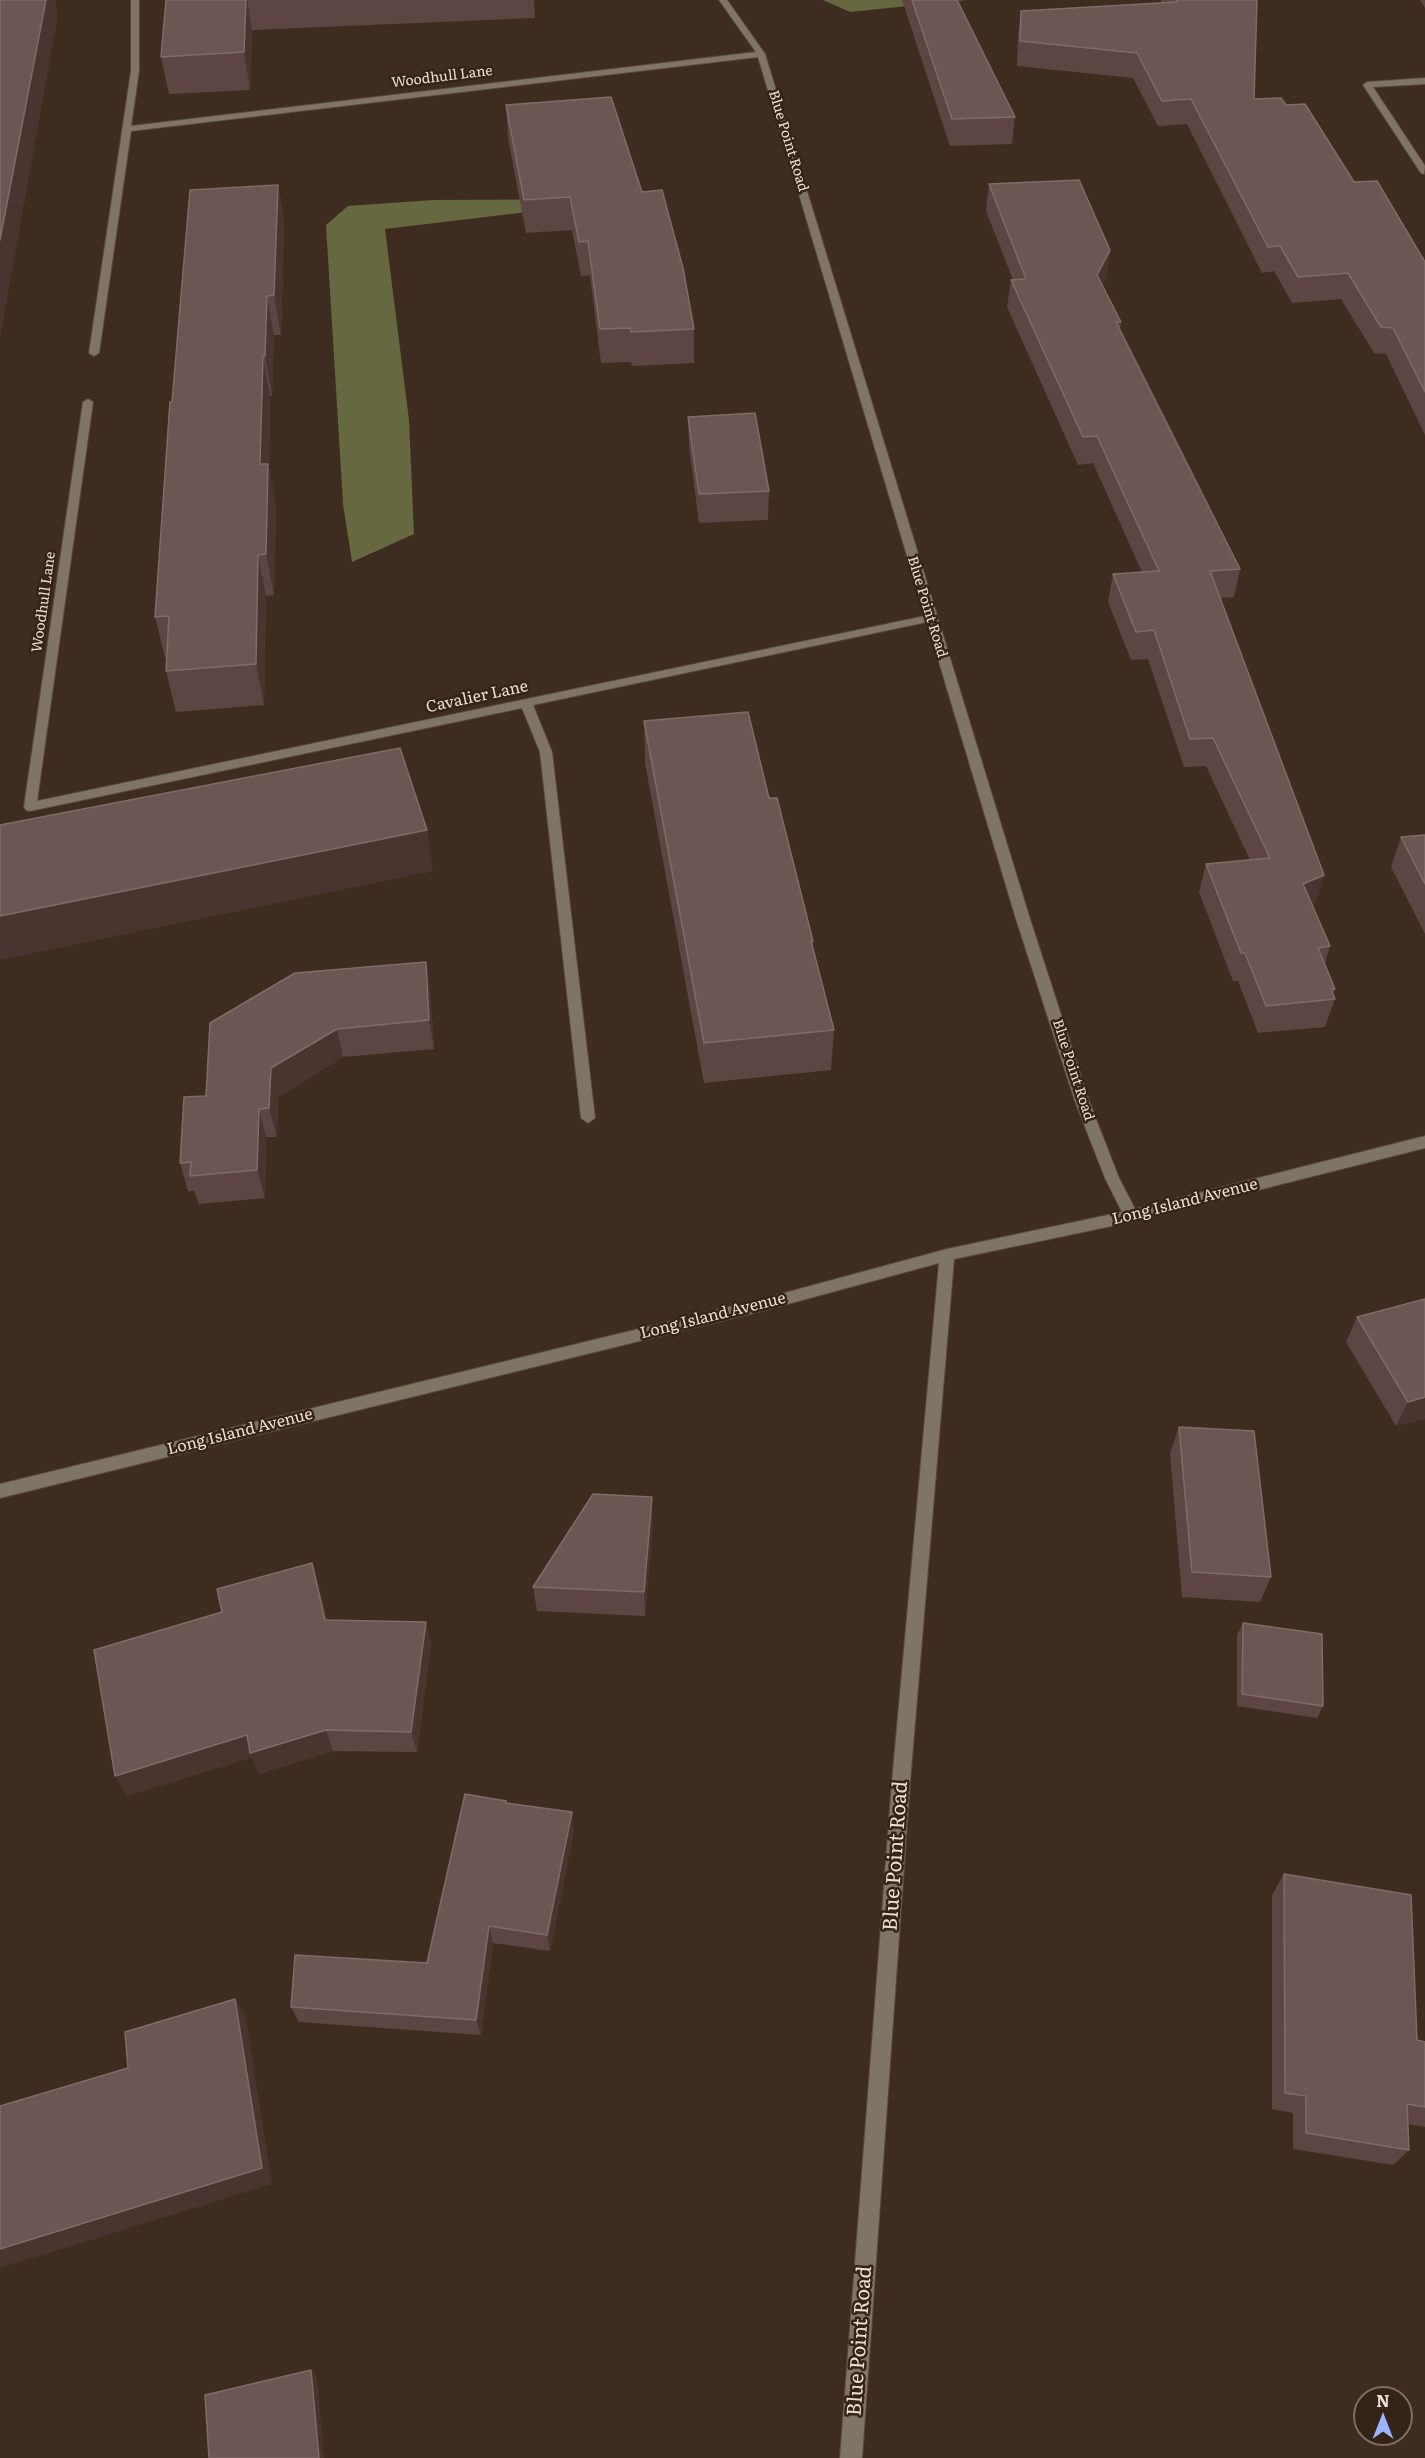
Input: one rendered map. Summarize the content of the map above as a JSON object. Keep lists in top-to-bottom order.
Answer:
{
  "streets": {
    "street": [
      "Woodhull Lane",
      "Blue Point Road",
      "Cavalier Lane",
      "Long Island Avenue"
    ]
  },
  "crossings": [
    ["Woodhull Lane", "Blue Point Road"],
    ["Woodhull Lane", "Cavalier Lane"],
    ["Blue Point Road", "Cavalier Lane"],
    ["Blue Point Road", "Long Island Avenue"]
  ],
  "north": "top"
}
